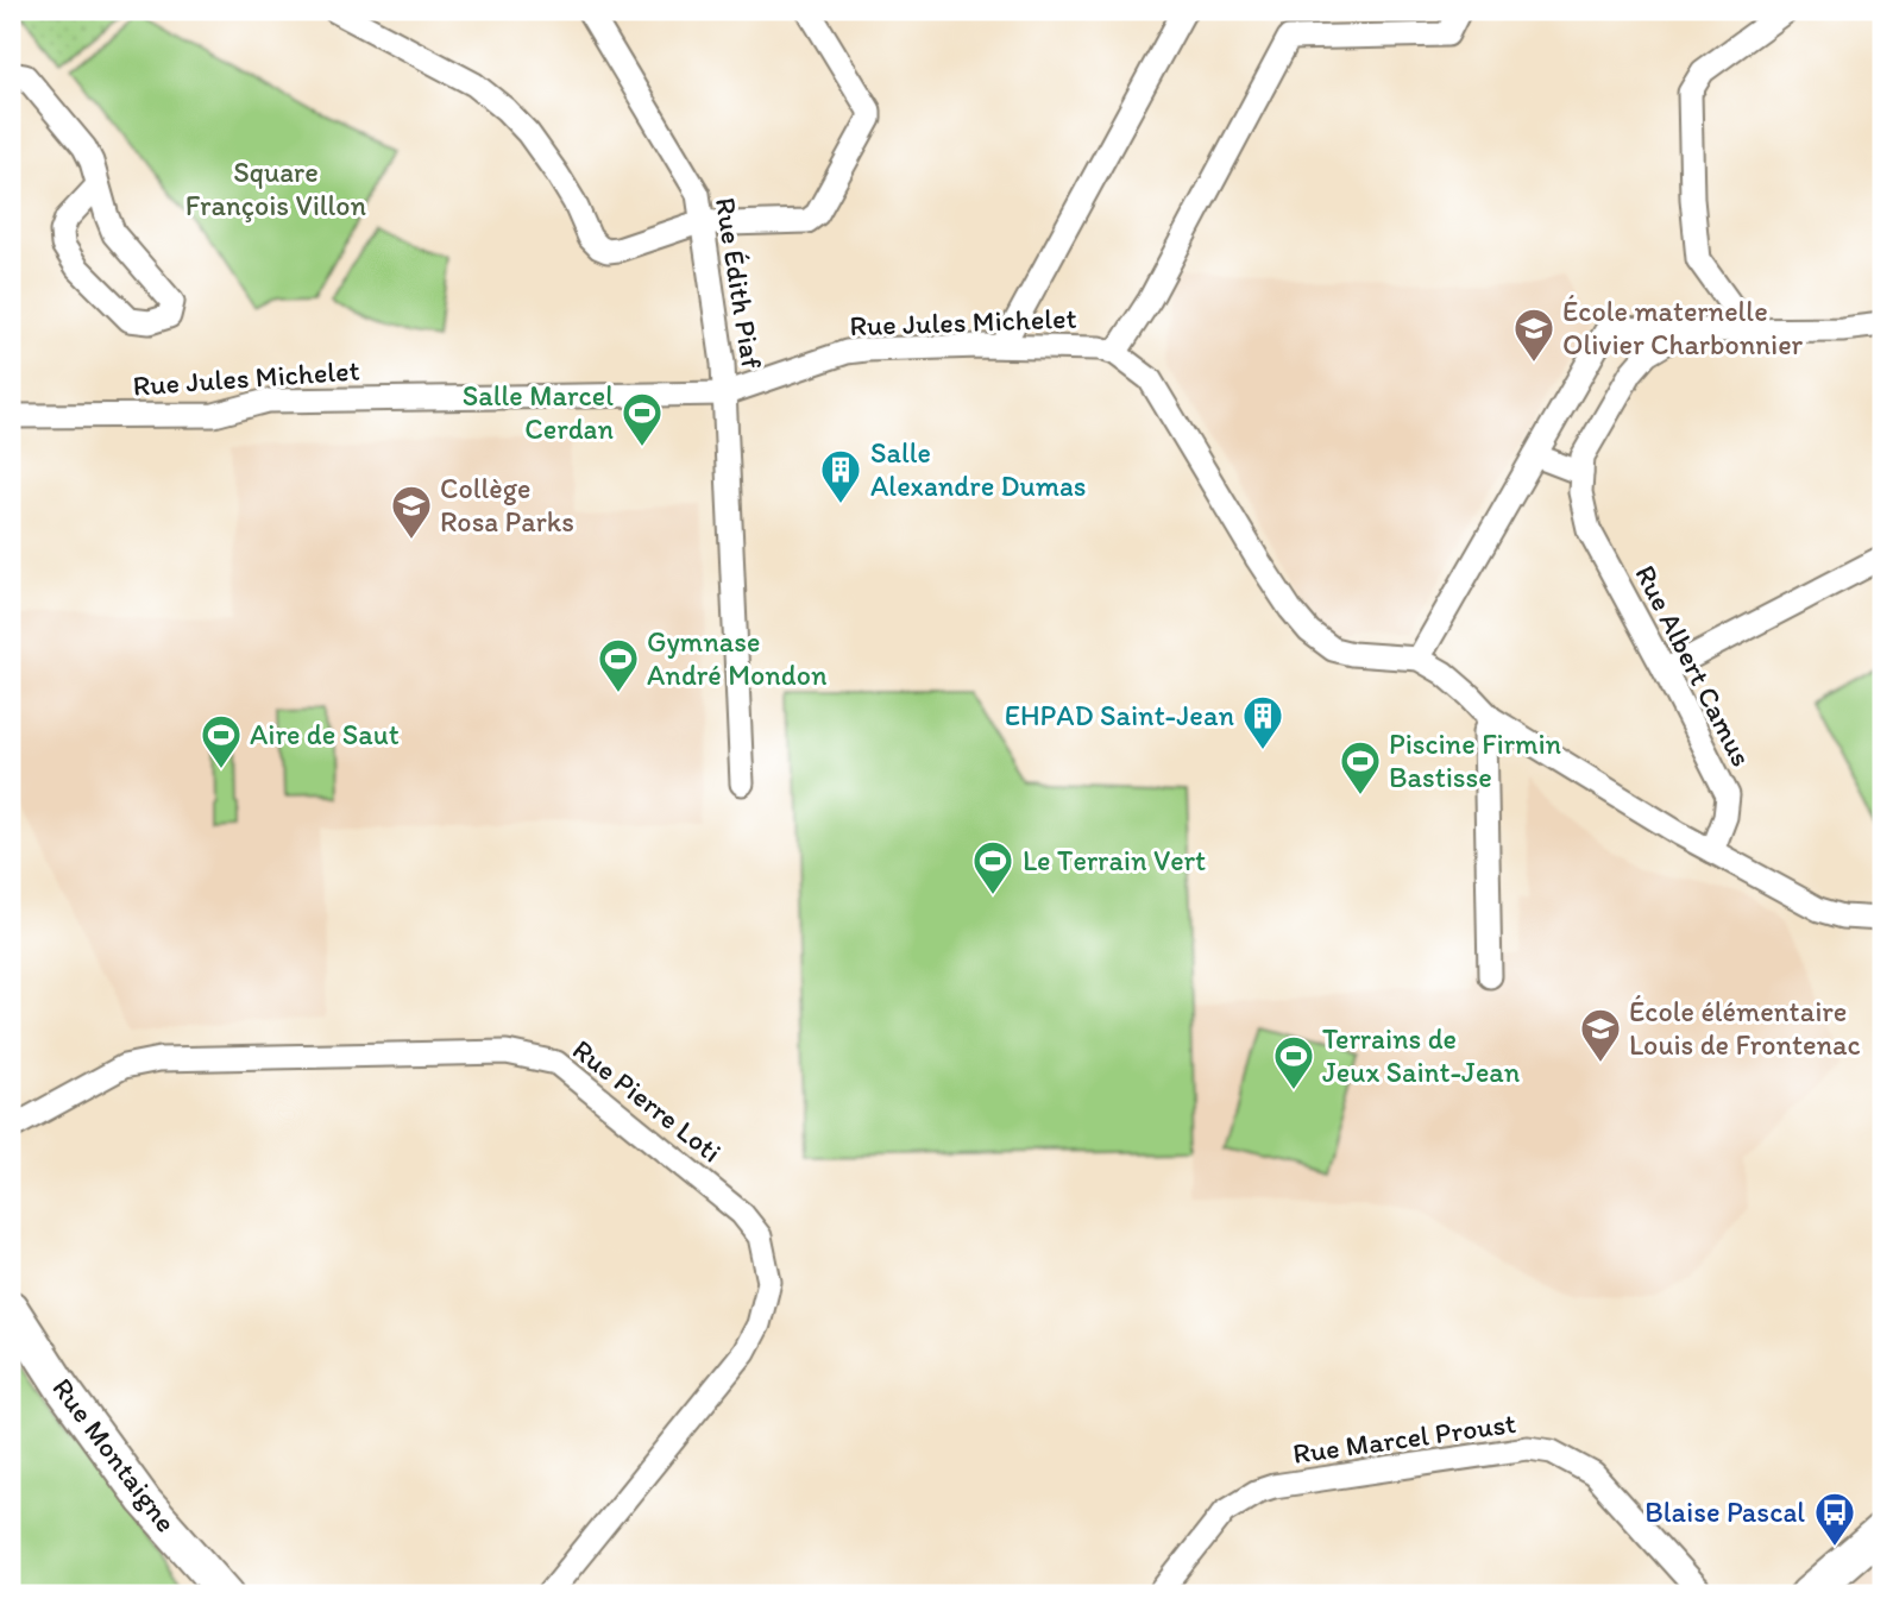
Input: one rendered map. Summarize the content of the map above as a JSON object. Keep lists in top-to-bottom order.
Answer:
{
  "streets": {
    "street": [
      "Rue Édith Piaf",
      "Rue Jules Michelet",
      "Rue Albert Camus",
      "Rue Pierre Loti",
      "Rue Marcel Proust",
      "Rue Montaigne"
    ]
  },
  "crossings": [
    ["Rue Édith Piaf", "Rue Jules Michelet"],
    ["Rue Jules Michelet", "Rue Albert Camus"]
  ],
  "parks": ["Square François Villon"],
  "places": {
    "school or university": ["École maternelle Olivier Charbonnier", "Collège Rosa Parks", "École élémentaire Louis de Frontenac"],
    "sports": [
      "Salle Marcel Cerdan",
      "Gymnase André Mondon",
      "Aire de Saut",
      "Piscine Firmin Bastisse",
      "Le Terrain Vert",
      "Terrains de Jeux Saint-Jean"
    ],
    "building": ["Salle Alexandre Dumas", "EHPAD Saint-Jean"],
    "bus stop": ["Blaise Pascal"]
  }
}
